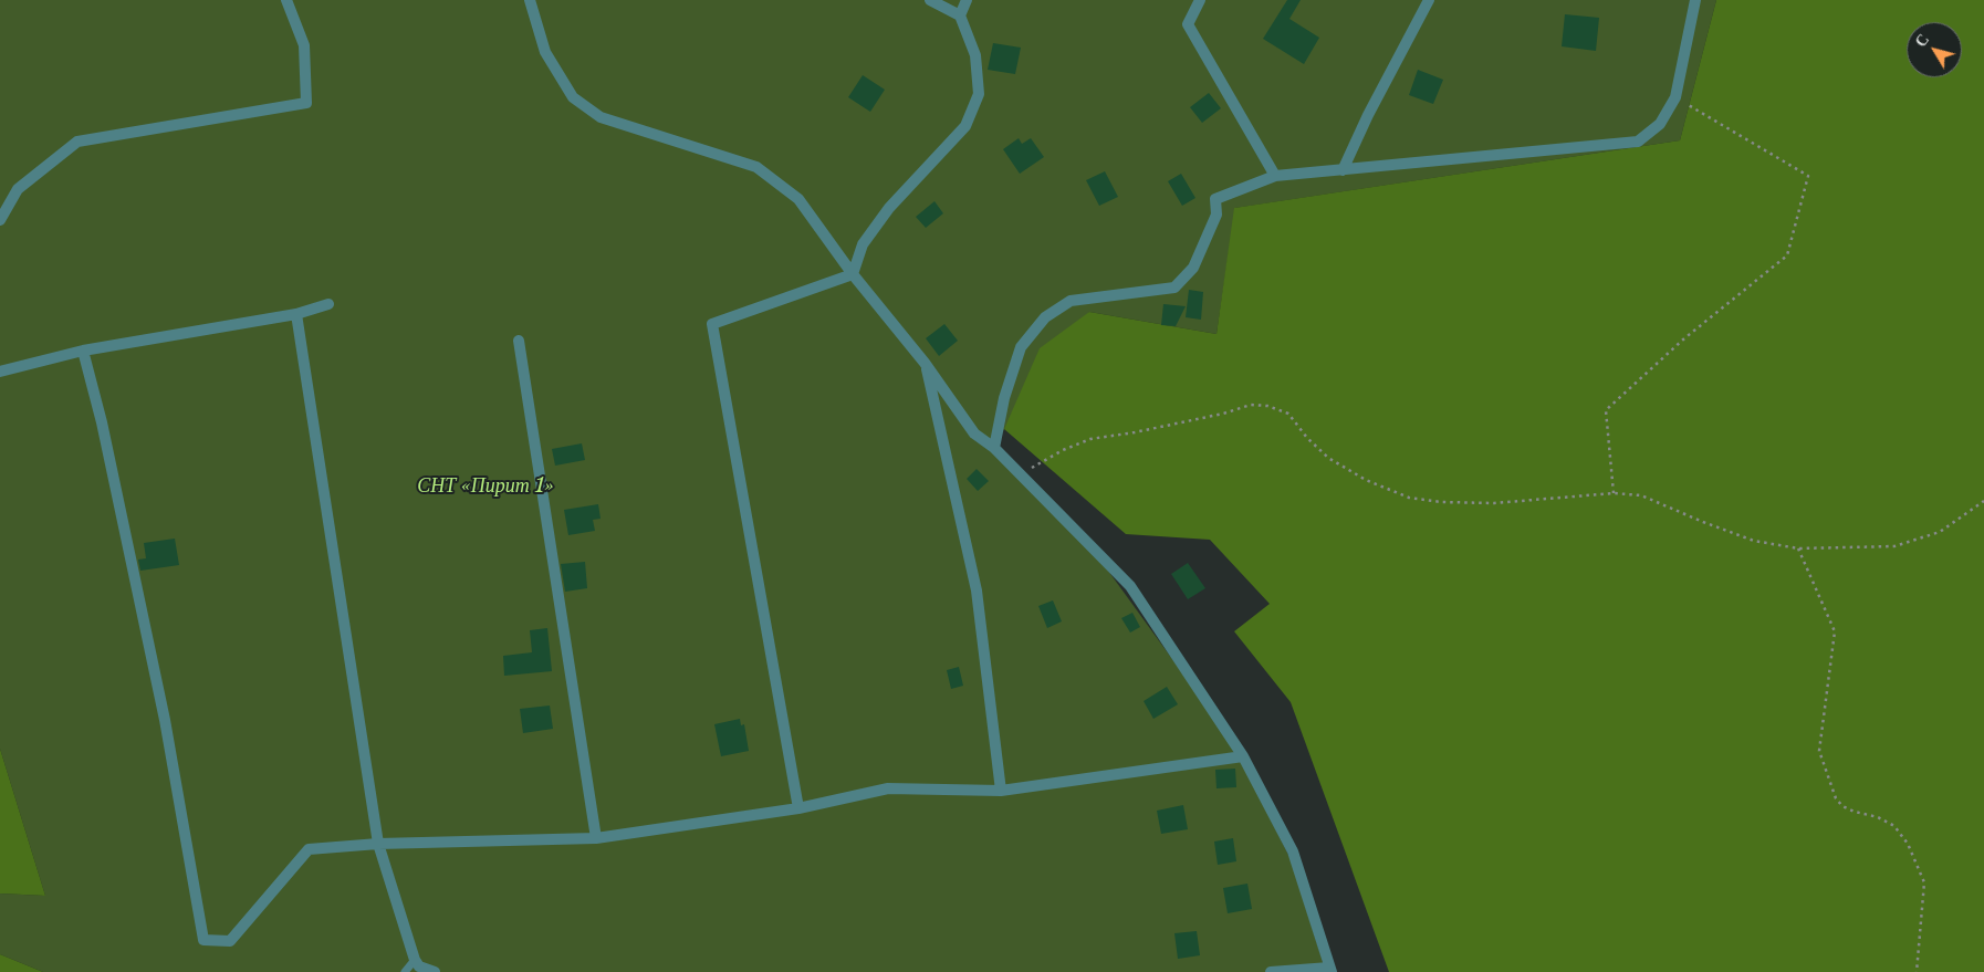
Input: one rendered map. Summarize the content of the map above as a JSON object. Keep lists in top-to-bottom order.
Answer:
{
  "parks": ["СНТ «Пирит 1»"],
  "north": "top left"
}
